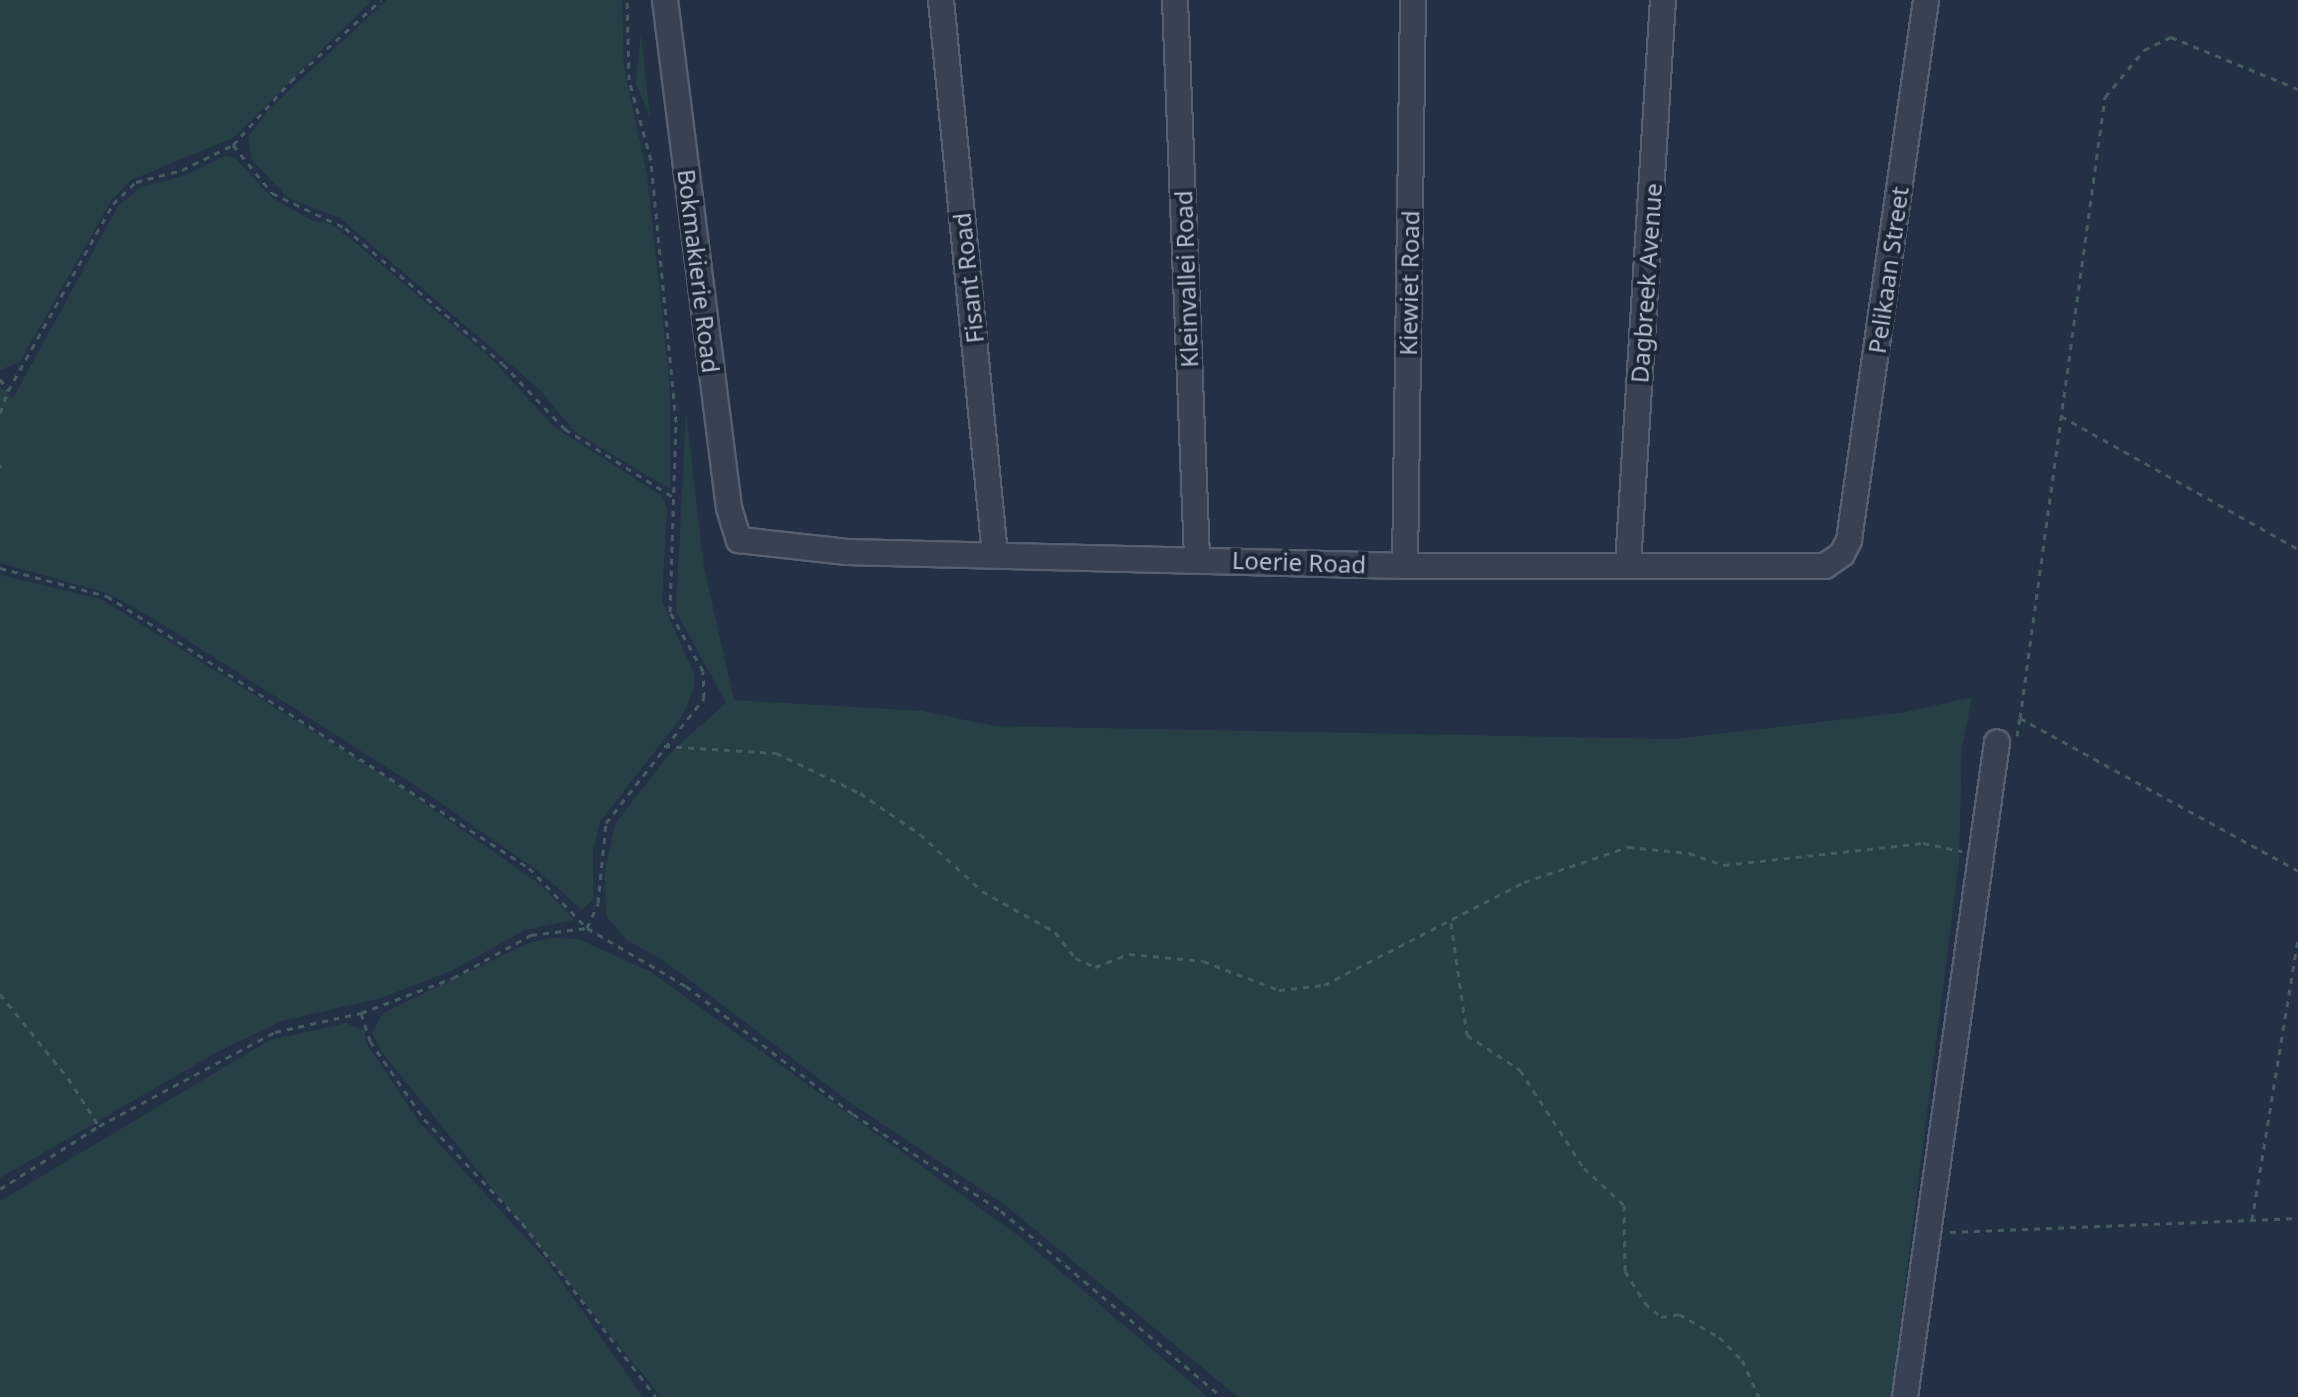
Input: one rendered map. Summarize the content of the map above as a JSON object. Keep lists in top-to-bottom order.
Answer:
{
  "streets": {
    "street": [
      "Pelikaan Street",
      "Bokmakierie Road",
      "Fisant Road",
      "Kleinvallei Road",
      "Kiewiet Road",
      "Dagbreek Avenue",
      "Loerie Road"
    ]
  },
  "crossings": [
    ["Pelikaan Street", "Loerie Road"],
    ["Bokmakierie Road", "Loerie Road"],
    ["Fisant Road", "Loerie Road"],
    ["Kleinvallei Road", "Loerie Road"],
    ["Kiewiet Road", "Loerie Road"],
    ["Dagbreek Avenue", "Loerie Road"]
  ]
}
